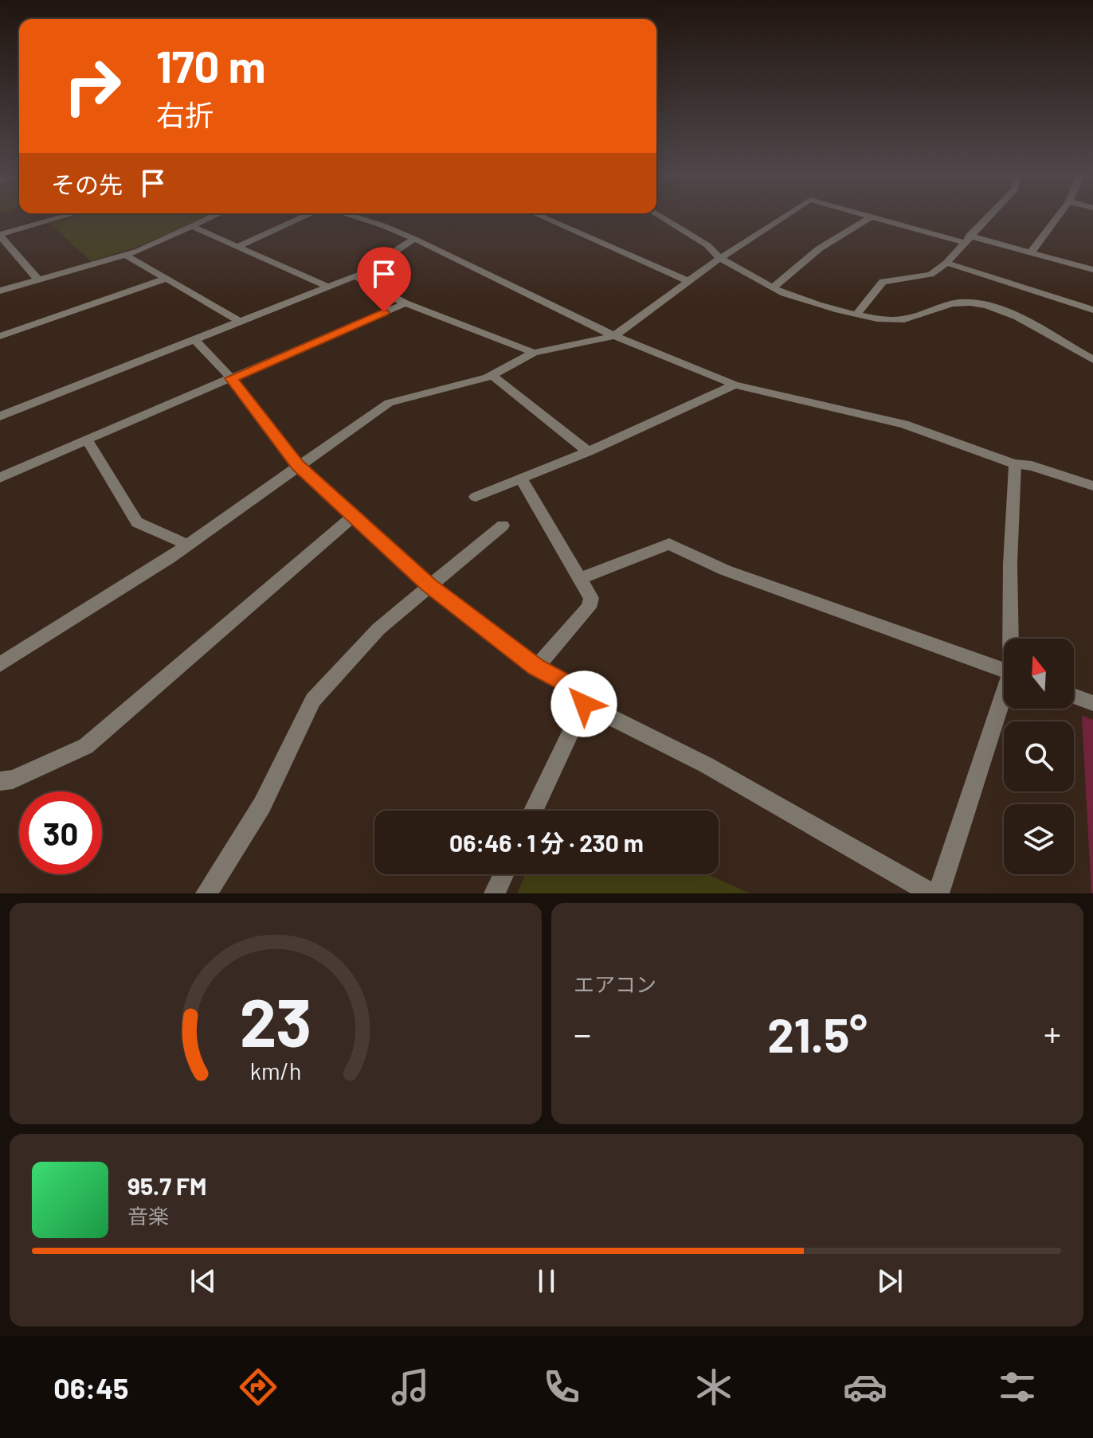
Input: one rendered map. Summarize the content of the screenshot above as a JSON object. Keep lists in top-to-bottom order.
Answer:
{
  "north": "top",
  "page": {
    "turn": ["170 m", "右折"],
    "then": "その先",
    "limit": "30",
    "trip": "06:46 · 1 分 · 230 m",
    "tile": "エアコン",
    "heat": ["−", "21.5°", "+"],
    "song": ["95.7 FM", "音楽"],
    "tabs": "06:45",
    "gauge": ["23", "km/h"]
  }
}
